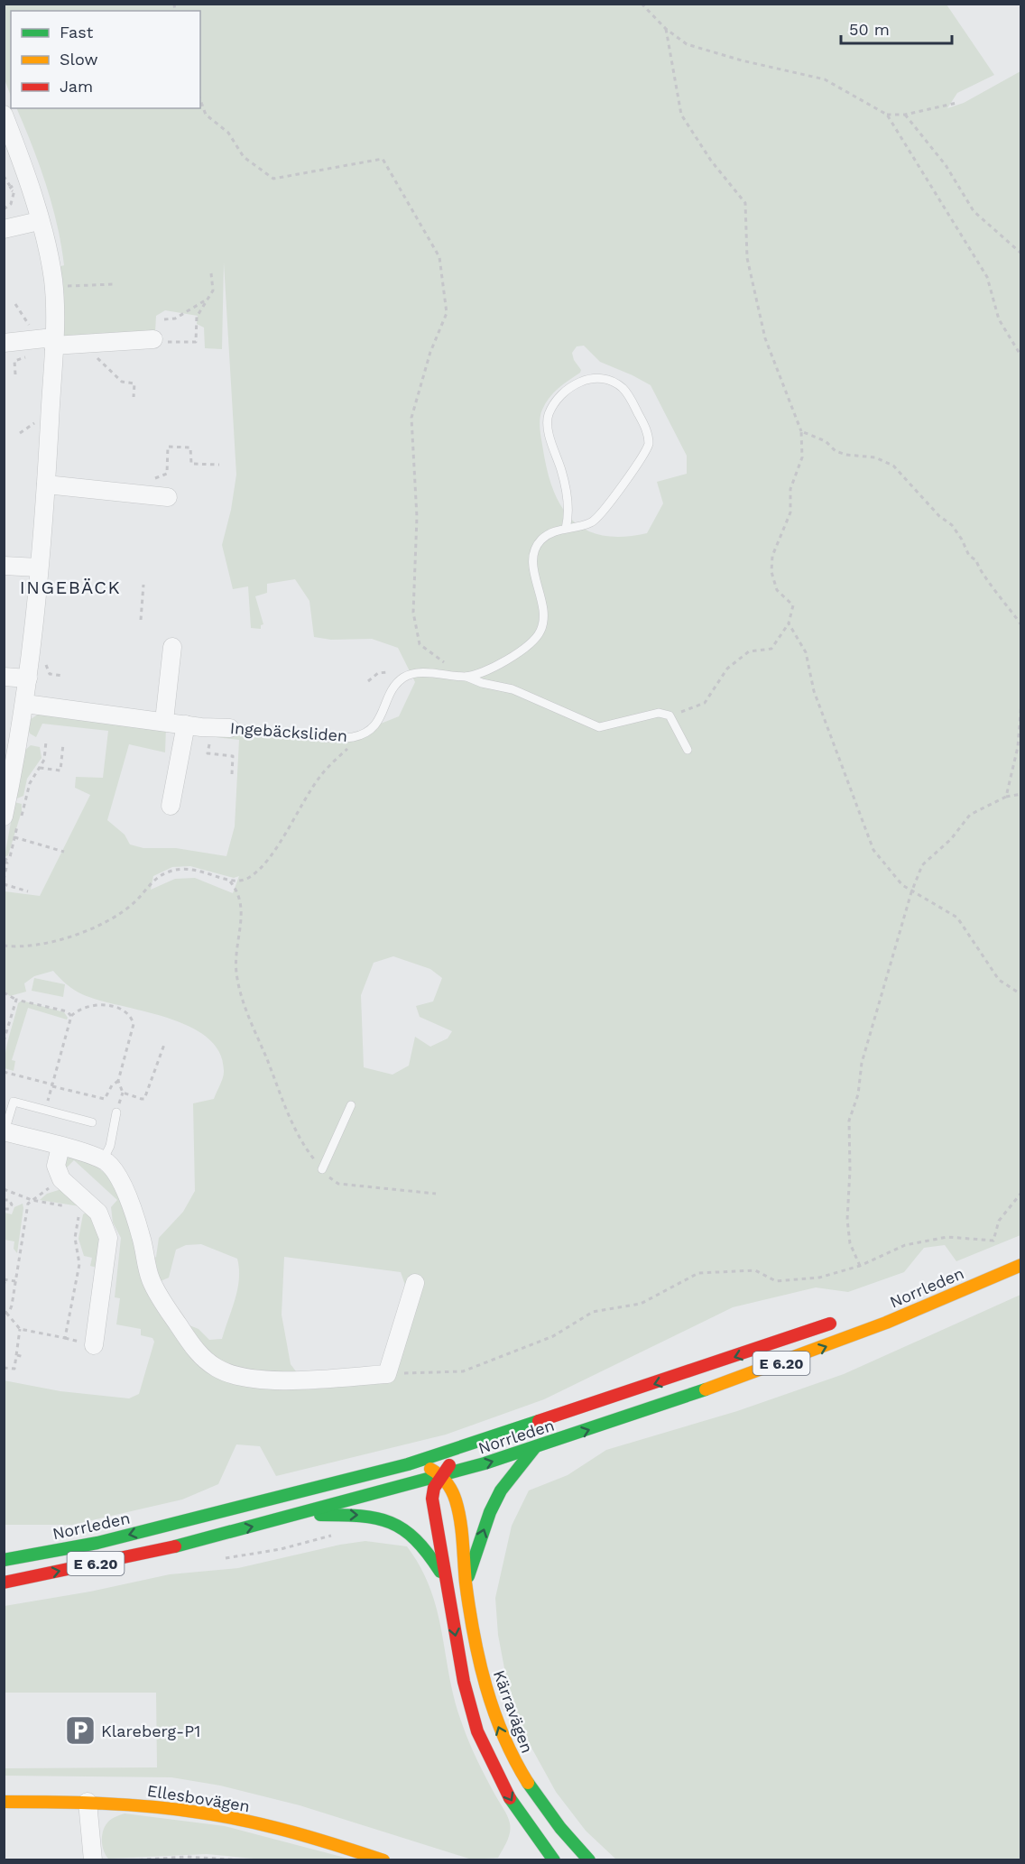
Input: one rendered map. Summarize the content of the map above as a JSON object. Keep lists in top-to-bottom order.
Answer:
{
  "streets": {
    "main road": [
      "Norrleden",
      "E 6.20",
      "Kärravägen",
      "Ellesbovägen"
    ],
    "street": ["Ingebäcksliden"]
  },
  "crossings": [
    ["Norrleden", "Kärravägen"]
  ],
  "districts": ["INGEBÄCK"],
  "places": {
    "parking": ["Klareberg-P1"]
  },
  "legend": ["Fast", "Slow", "Jam"],
  "scale_bar": "50 m"
}
